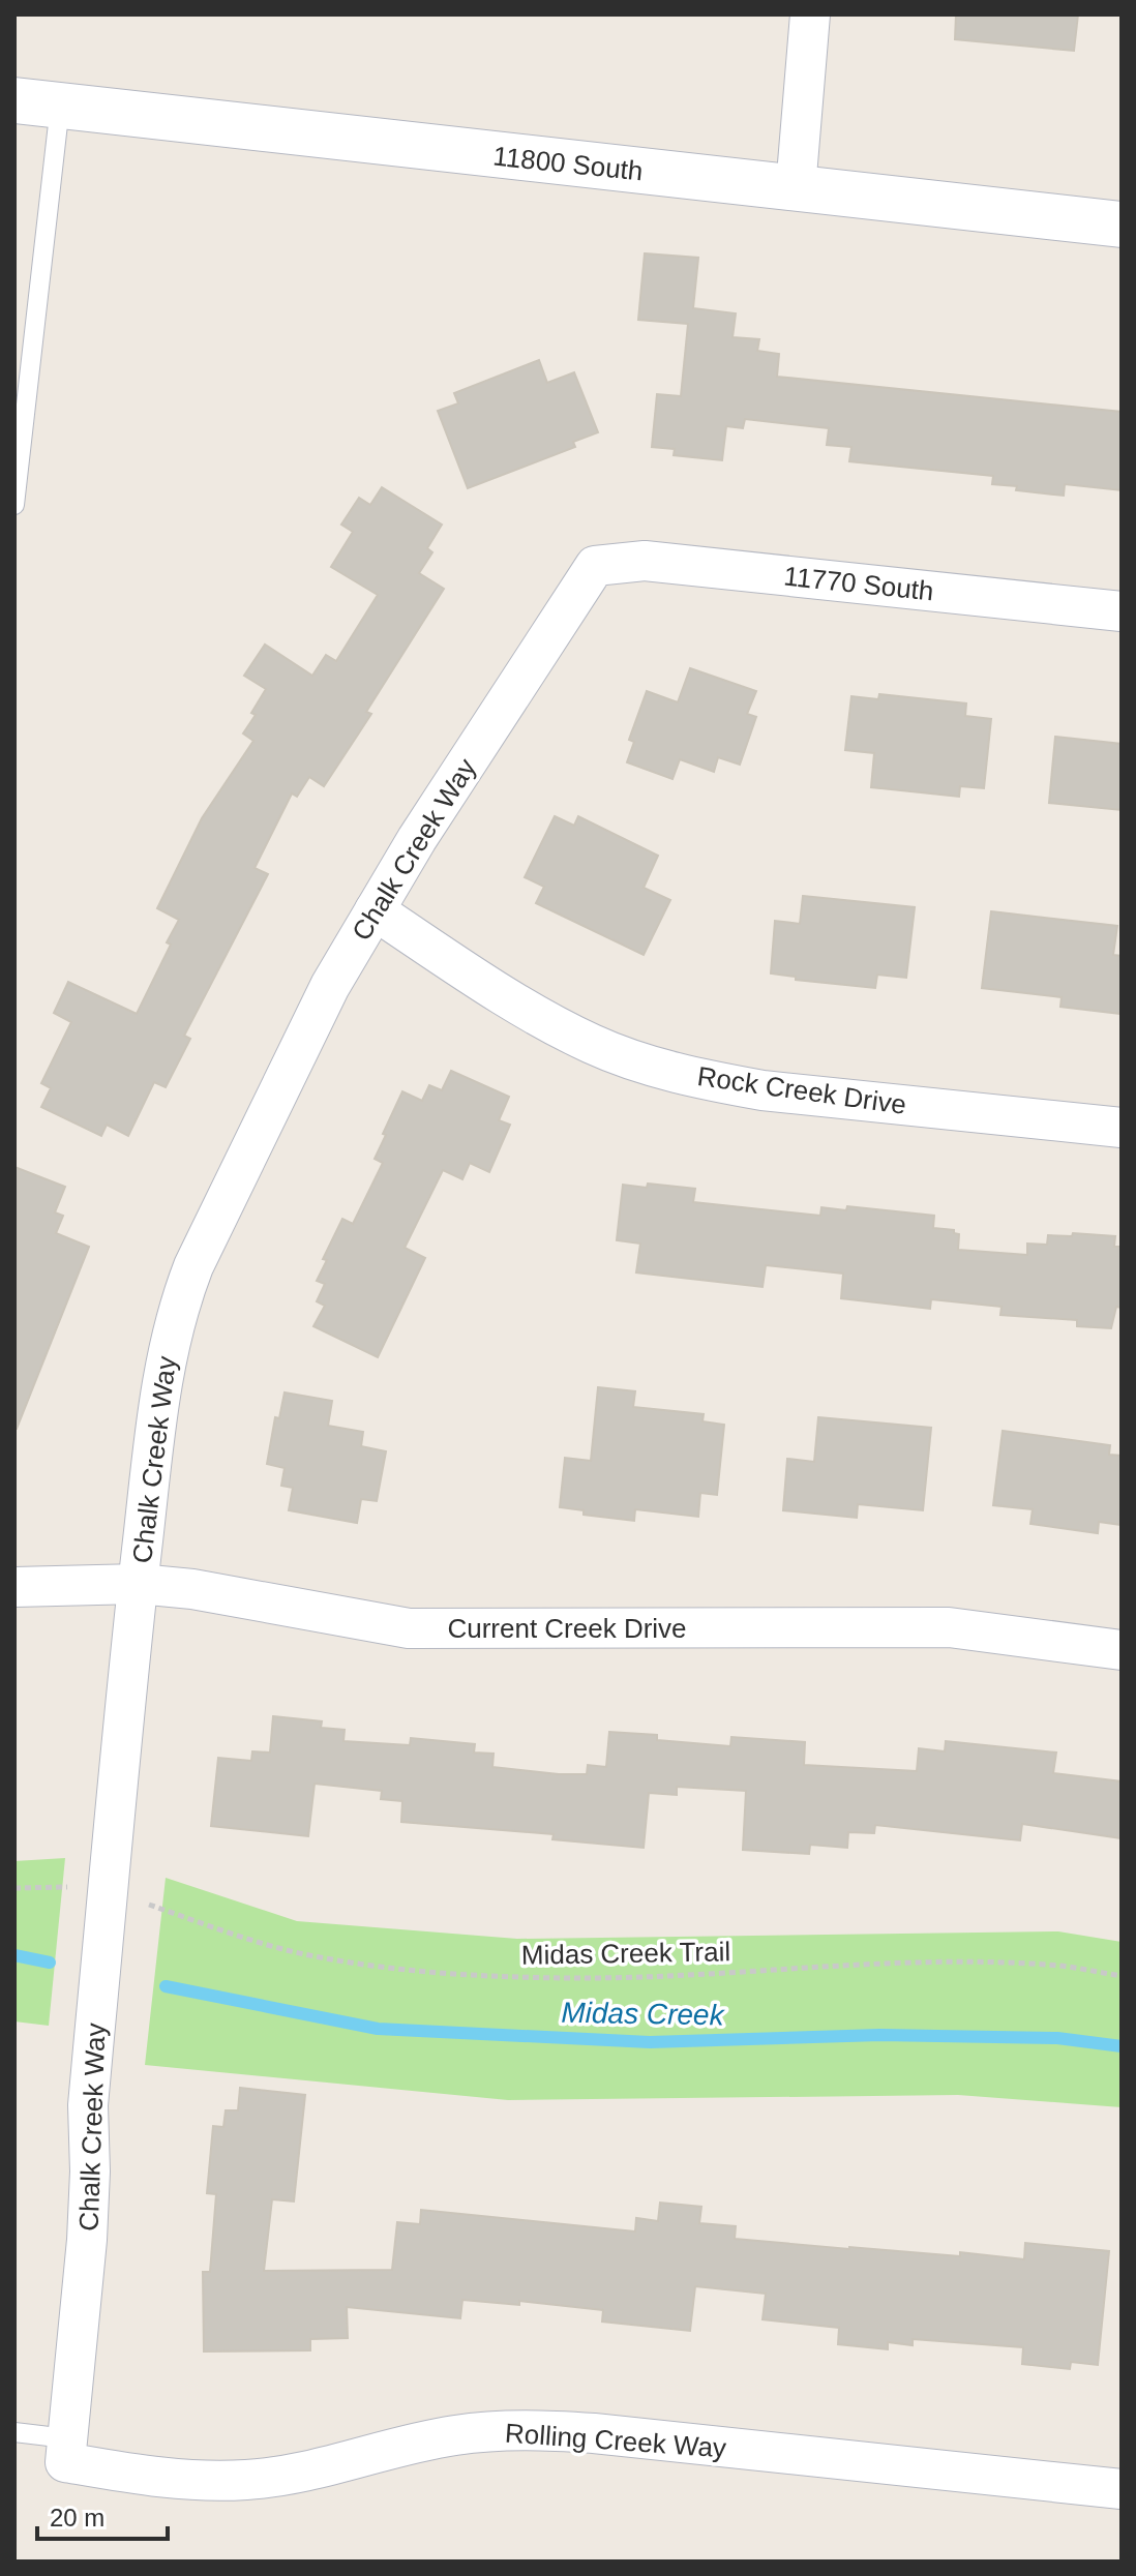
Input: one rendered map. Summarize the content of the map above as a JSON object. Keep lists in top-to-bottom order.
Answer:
{
  "streets": {
    "main road": ["11800 South"],
    "street": [
      "11770 South",
      "Chalk Creek Way",
      "Rock Creek Drive",
      "Current Creek Drive",
      "Rolling Creek Way"
    ],
    "path": ["Midas Creek Trail"]
  },
  "crossings": [
    ["11770 South", "Chalk Creek Way"],
    ["Chalk Creek Way", "Rock Creek Drive"],
    ["Chalk Creek Way", "Current Creek Drive"],
    ["Chalk Creek Way", "Midas Creek Trail"],
    ["Chalk Creek Way", "Rolling Creek Way"]
  ],
  "water": ["Midas Creek"],
  "scale_bar": "20 m"
}
